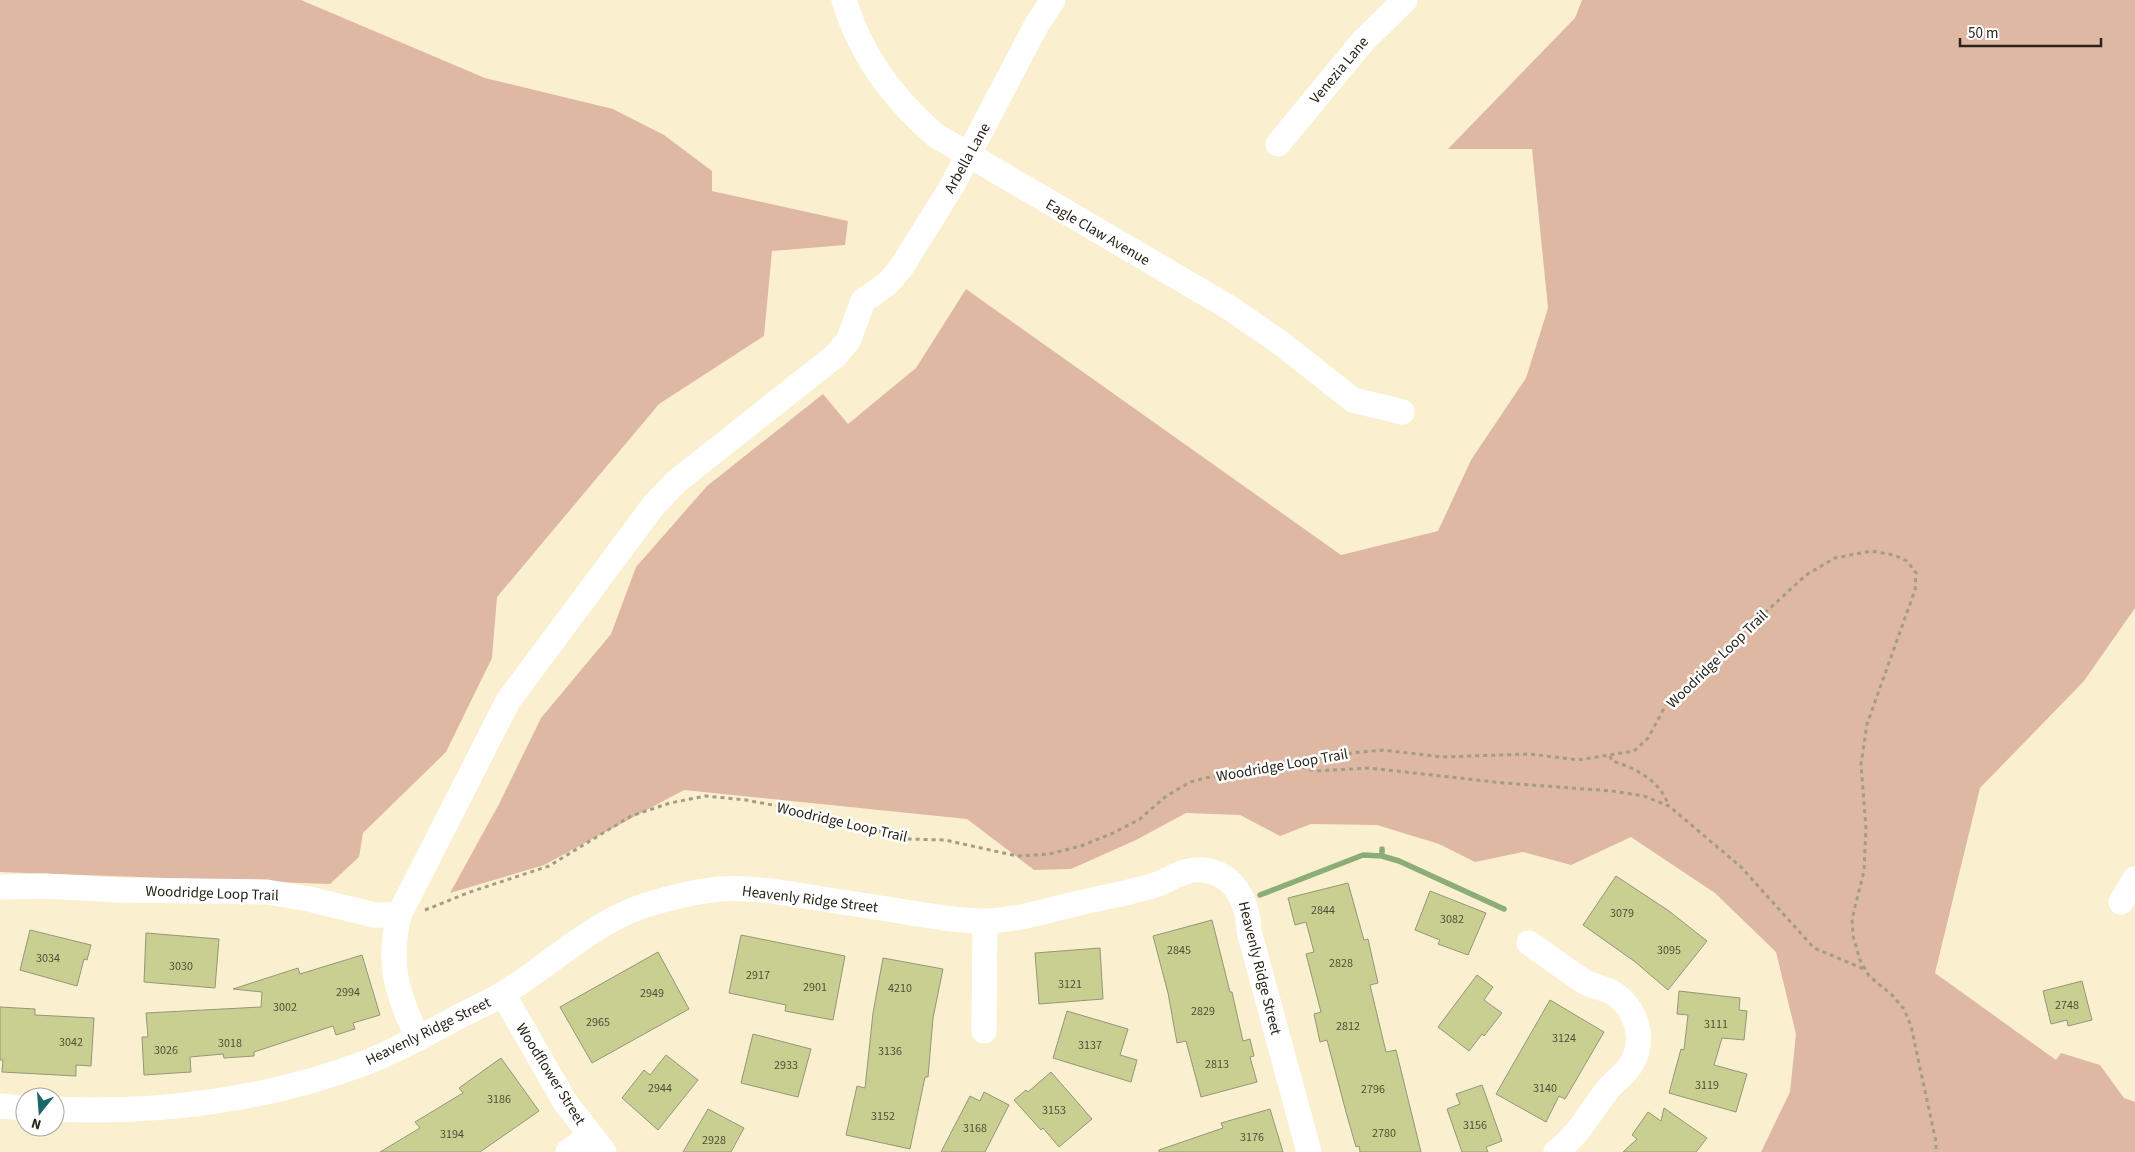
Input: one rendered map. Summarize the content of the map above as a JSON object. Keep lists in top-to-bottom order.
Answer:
{
  "streets": {
    "street": [
      "Venezia Lane",
      "Arbella Lane",
      "Eagle Claw Avenue",
      "Woodridge Loop Trail",
      "Heavenly Ridge Street",
      "Woodflower Street"
    ]
  },
  "crossings": [
    ["Arbella Lane", "Eagle Claw Avenue"],
    ["Arbella Lane", "Woodridge Loop Trail"],
    ["Heavenly Ridge Street", "Woodflower Street"]
  ],
  "house_numbers": [
    "2844",
    "3079",
    "3082",
    "2845",
    "3095",
    "3034",
    "2828",
    "3030",
    "2917",
    "3121",
    "2901",
    "4210",
    "2994",
    "2949",
    "2748",
    "3002",
    "2829",
    "2965",
    "3111",
    "2812",
    "3124",
    "3042",
    "3018",
    "3137",
    "3026",
    "3136",
    "2813",
    "2933",
    "3119",
    "2944",
    "3140",
    "2796",
    "3186",
    "3153",
    "3152",
    "3156",
    "3168",
    "2780",
    "3194",
    "3176",
    "2928"
  ],
  "scale_bar": "50 m",
  "north": "bottom"
}
